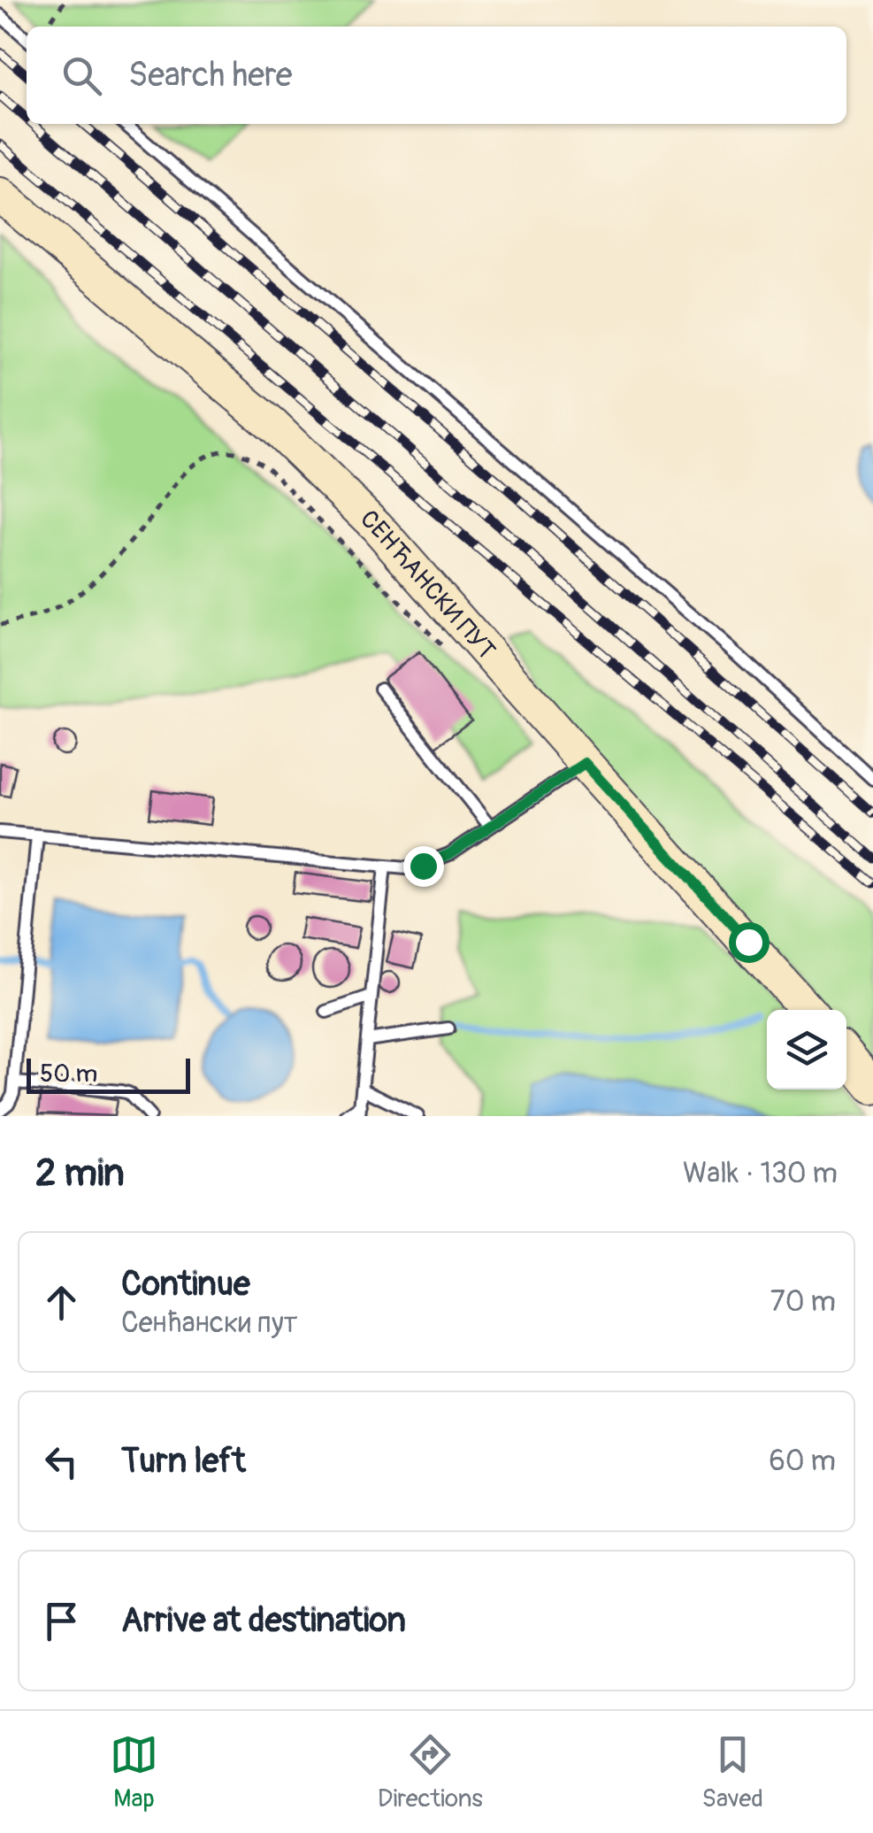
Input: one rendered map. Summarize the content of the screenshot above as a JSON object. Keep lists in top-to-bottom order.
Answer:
{
  "streets": {
    "main road": ["СЕНЋАНСКИ ПУТ"]
  },
  "scale_bar": "50 m",
  "page": {
    "search": "Search here",
    "scale": "50 m",
    "heading": ["2 min", "Walk · 130 m"],
    "list": [
      ["Continue", "Сенћански пут", "70 m"],
      ["Turn left", "60 m"],
      "Arrive at destination"
    ],
    "nav": ["Map", "Directions", "Saved"]
  }
}
